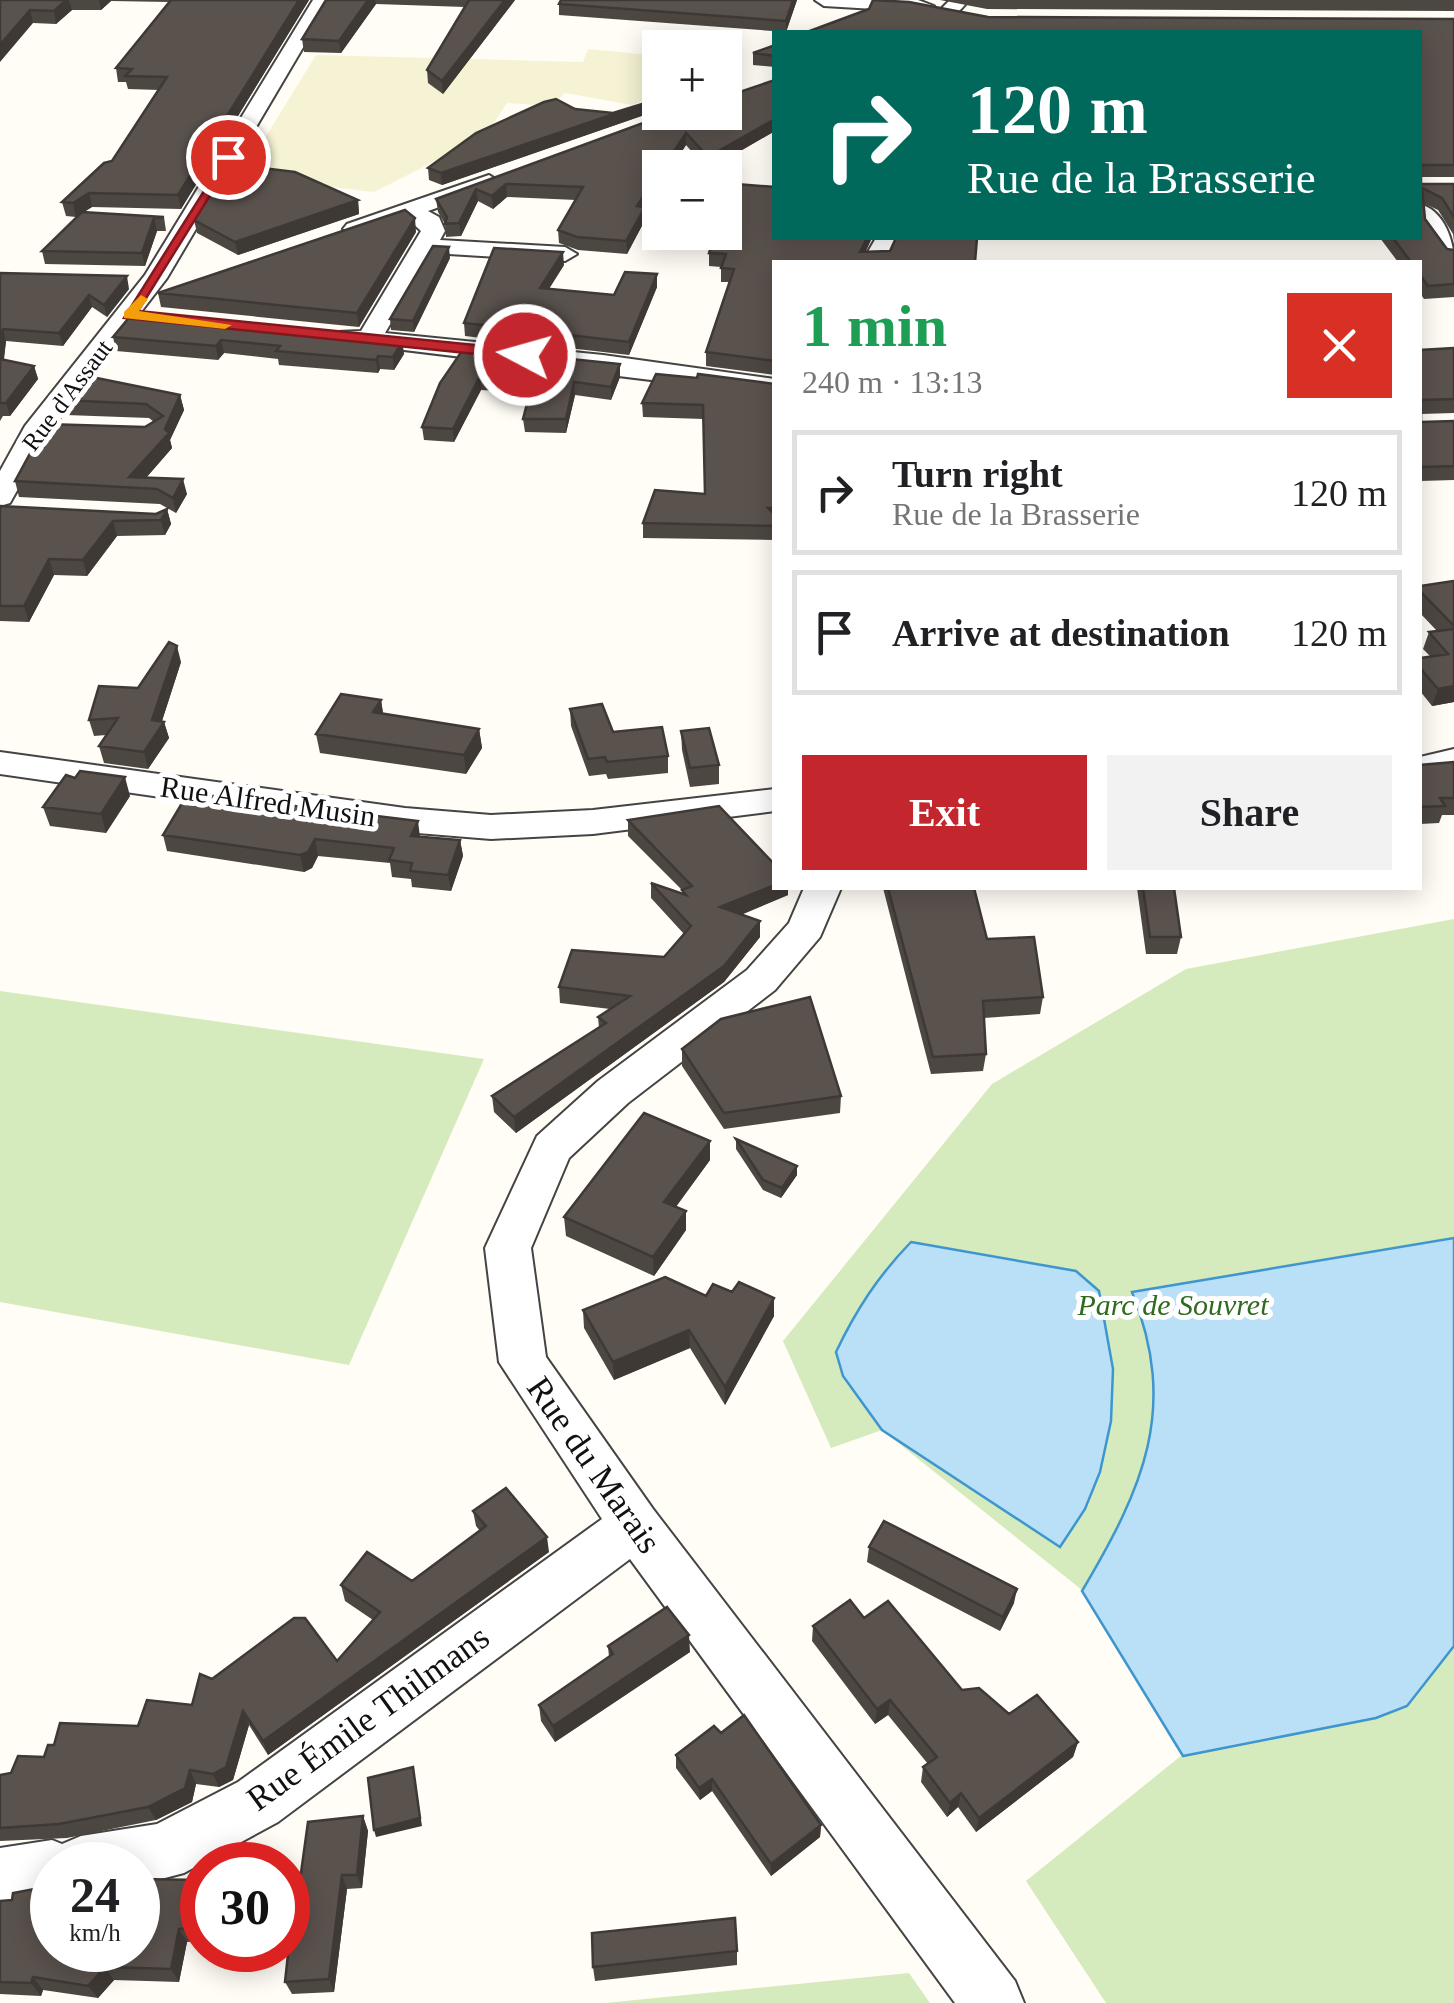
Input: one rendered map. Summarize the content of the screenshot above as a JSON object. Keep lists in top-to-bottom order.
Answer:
{
  "streets": {
    "street": [
      "Rue d'Assaut",
      "Rue Alfred Musin",
      "Rue du Marais",
      "Rue Émile Thilmans"
    ]
  },
  "crossings": [
    ["Rue du Marais", "Rue Émile Thilmans"]
  ],
  "parks": ["Parc de Souvret"],
  "page": {
    "map_buttons": ["+", "−"],
    "turn": ["120 m", "Rue de la Brasserie"],
    "heading": ["1 min", "240 m · 13:13"],
    "list": [
      {
        "name": "Turn right",
        "note": "Rue de la Brasserie",
        "value": "120 m"
      },
      {
        "name": "Arrive at destination",
        "value": "120 m"
      }
    ],
    "buttons": ["Exit", "Share"],
    "speed": "24 km/h",
    "limit": "30"
  }
}
